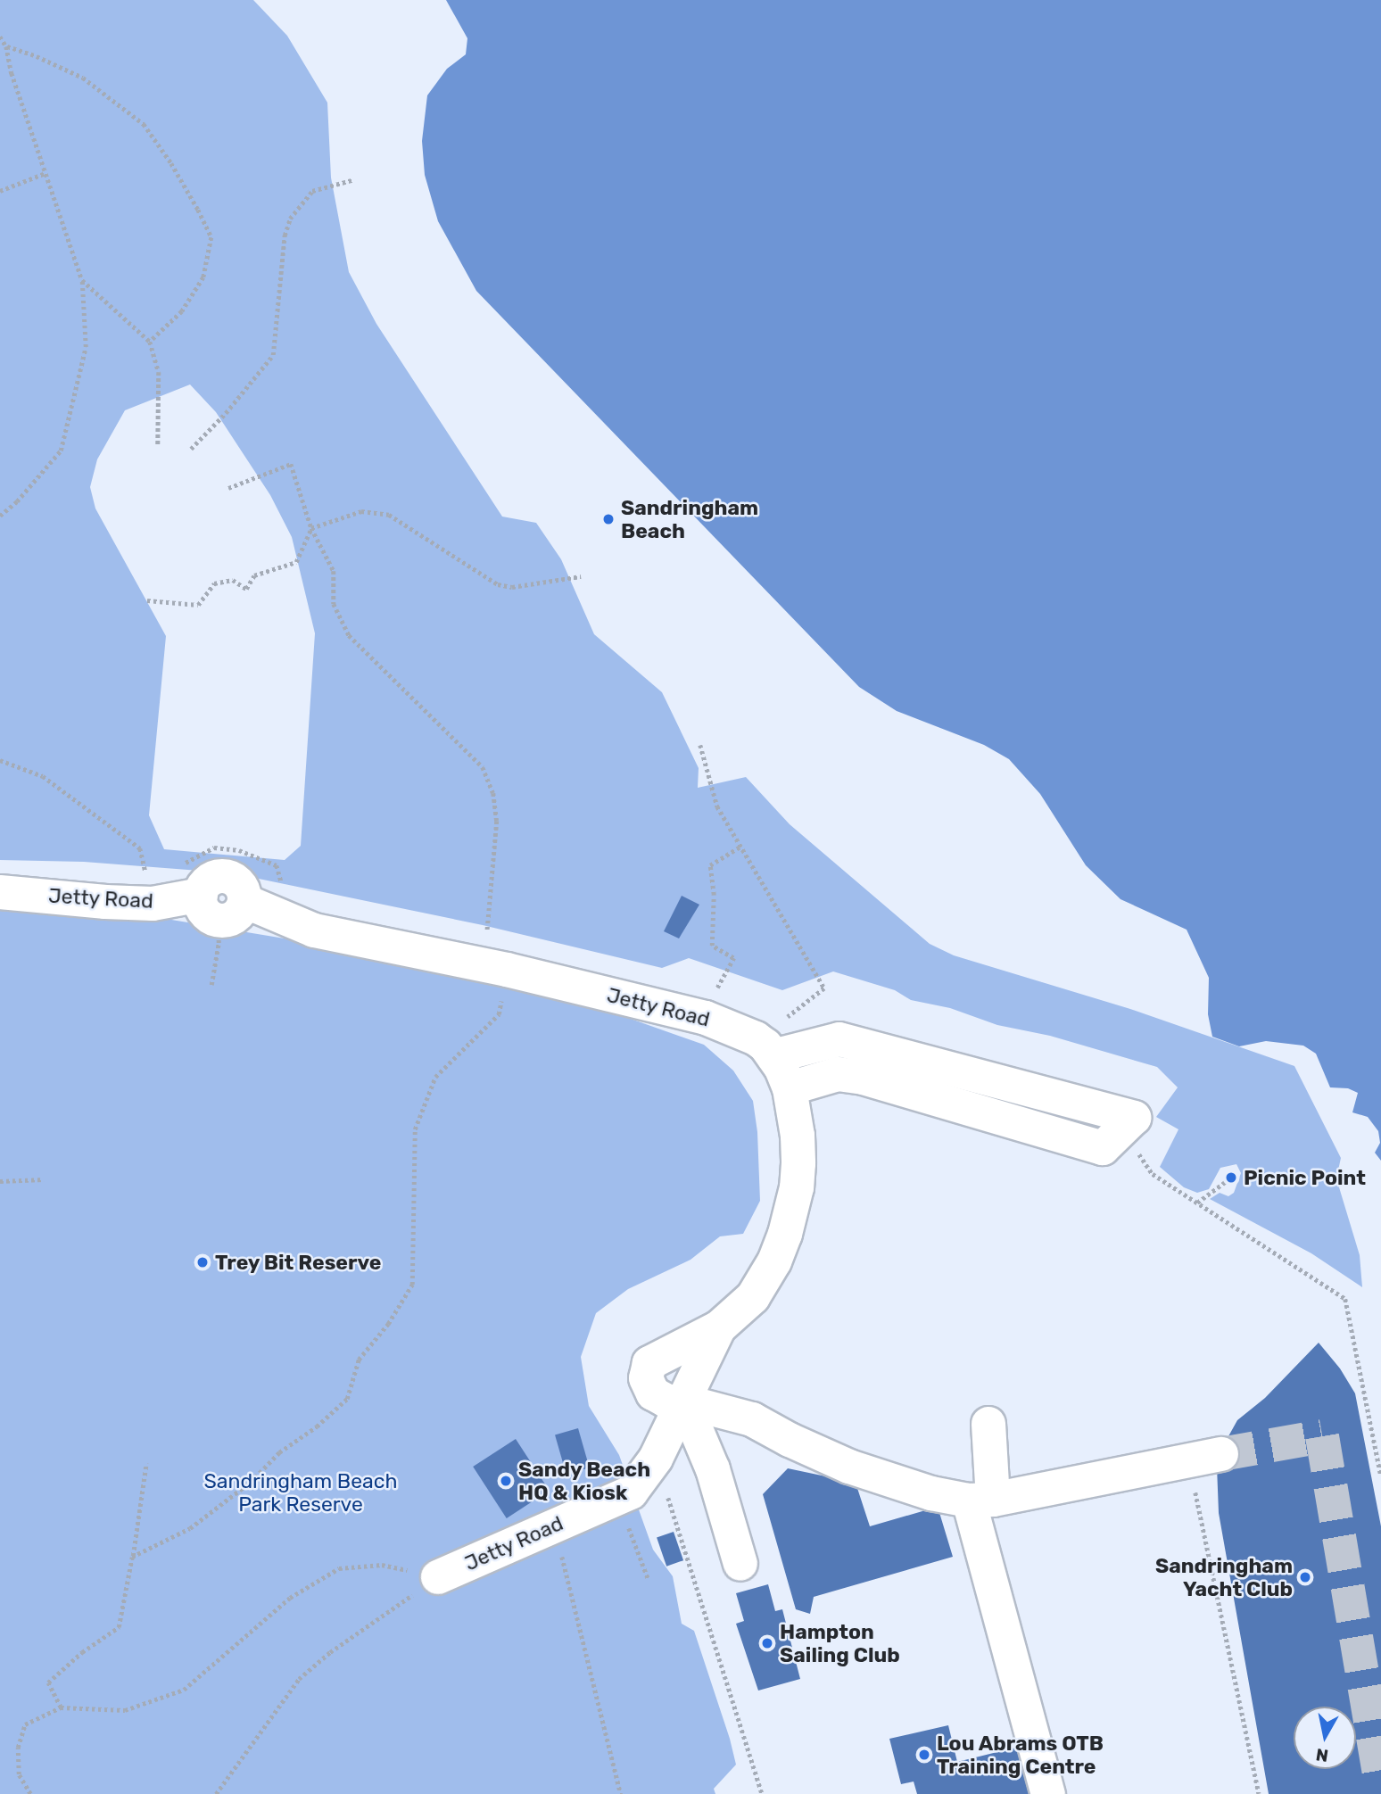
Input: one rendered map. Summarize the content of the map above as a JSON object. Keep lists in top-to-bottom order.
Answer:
{
  "streets": {
    "street": ["Jetty Road"]
  },
  "parks": ["Sandringham Beach Park Reserve"],
  "places": [
    "Sandringham Beach",
    "Picnic Point",
    "Trey Bit Reserve",
    "Sandy Beach HQ & Kiosk",
    "Sandringham Yacht Club",
    "Hampton Sailing Club",
    "Lou Abrams OTB Training Centre"
  ],
  "north": "bottom"
}
